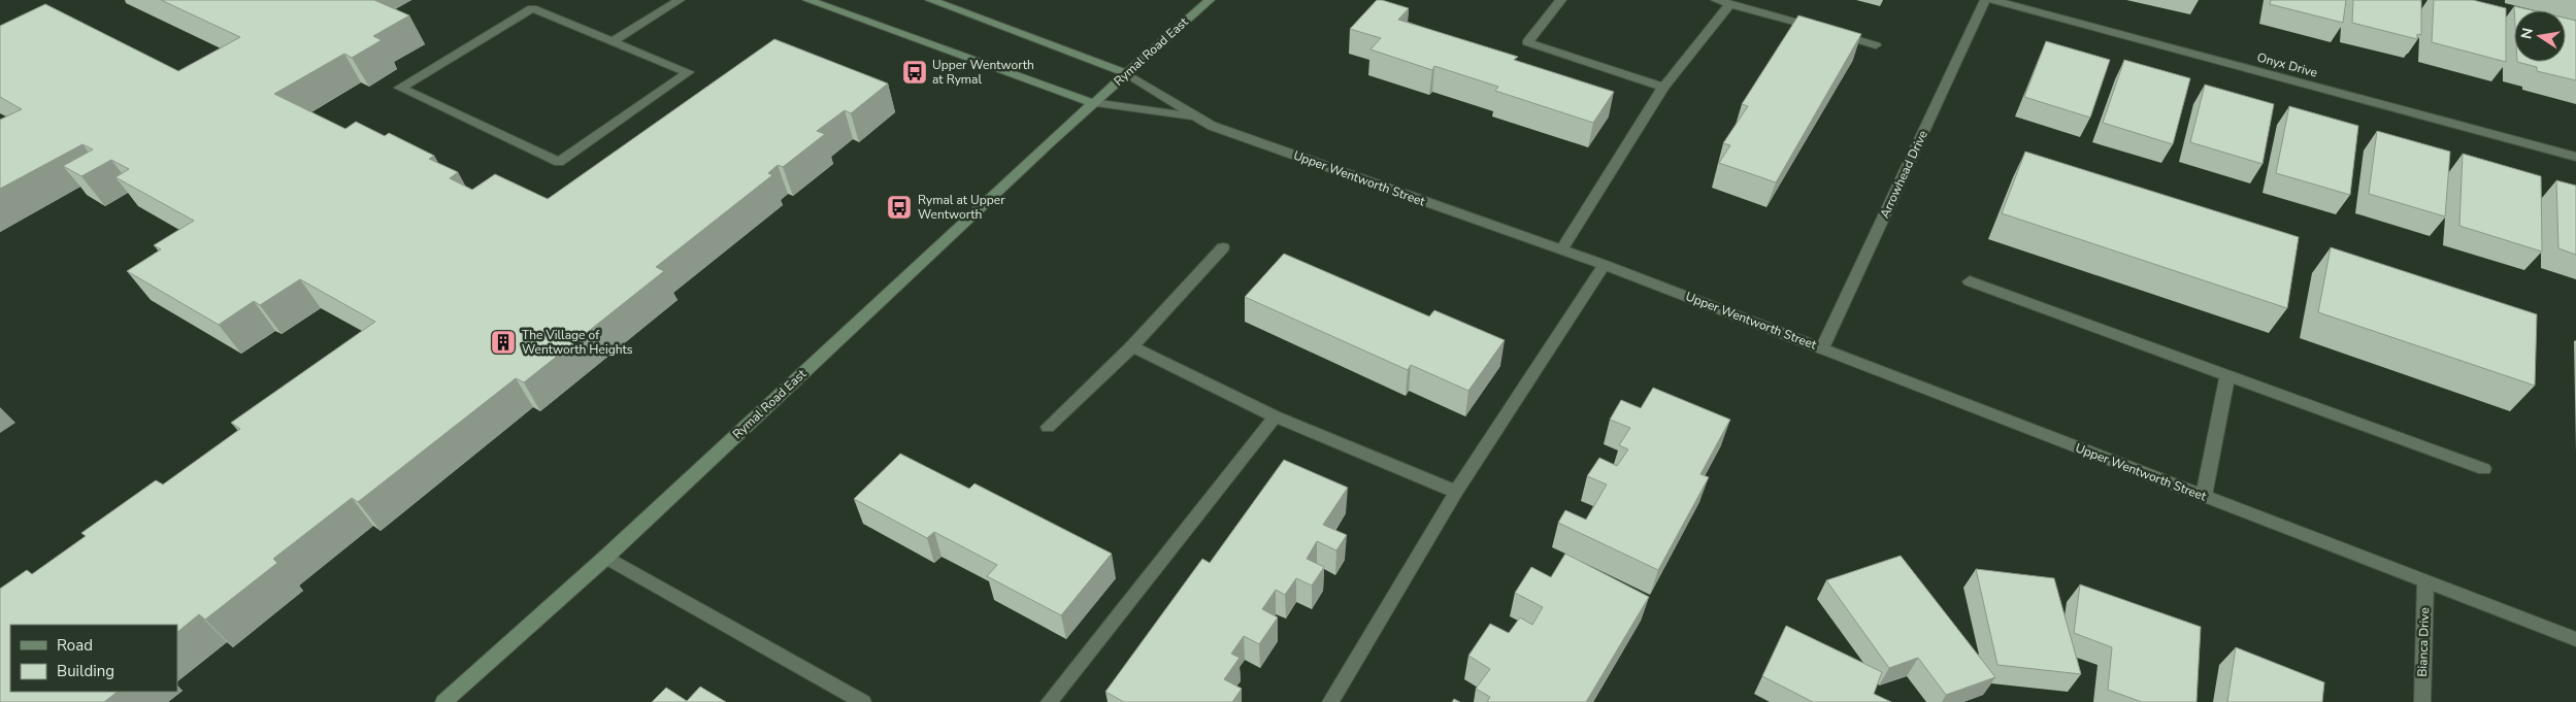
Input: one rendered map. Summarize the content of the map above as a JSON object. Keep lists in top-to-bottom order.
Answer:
{
  "streets": {
    "main road": ["Rymal Road East", "Upper Wentworth Street"],
    "street": ["Onyx Drive", "Arrowhead Drive", "Bianca Drive"]
  },
  "crossings": [
    ["Rymal Road East", "Upper Wentworth Street"],
    ["Arrowhead Drive", "Upper Wentworth Street"],
    ["Upper Wentworth Street", "Bianca Drive"]
  ],
  "places": {
    "bus stop": ["Upper Wentworth at Rymal", "Rymal at Upper Wentworth"],
    "building": ["The Village of Wentworth Heights"]
  },
  "legend": ["Road", "Building"],
  "north": "left"
}
